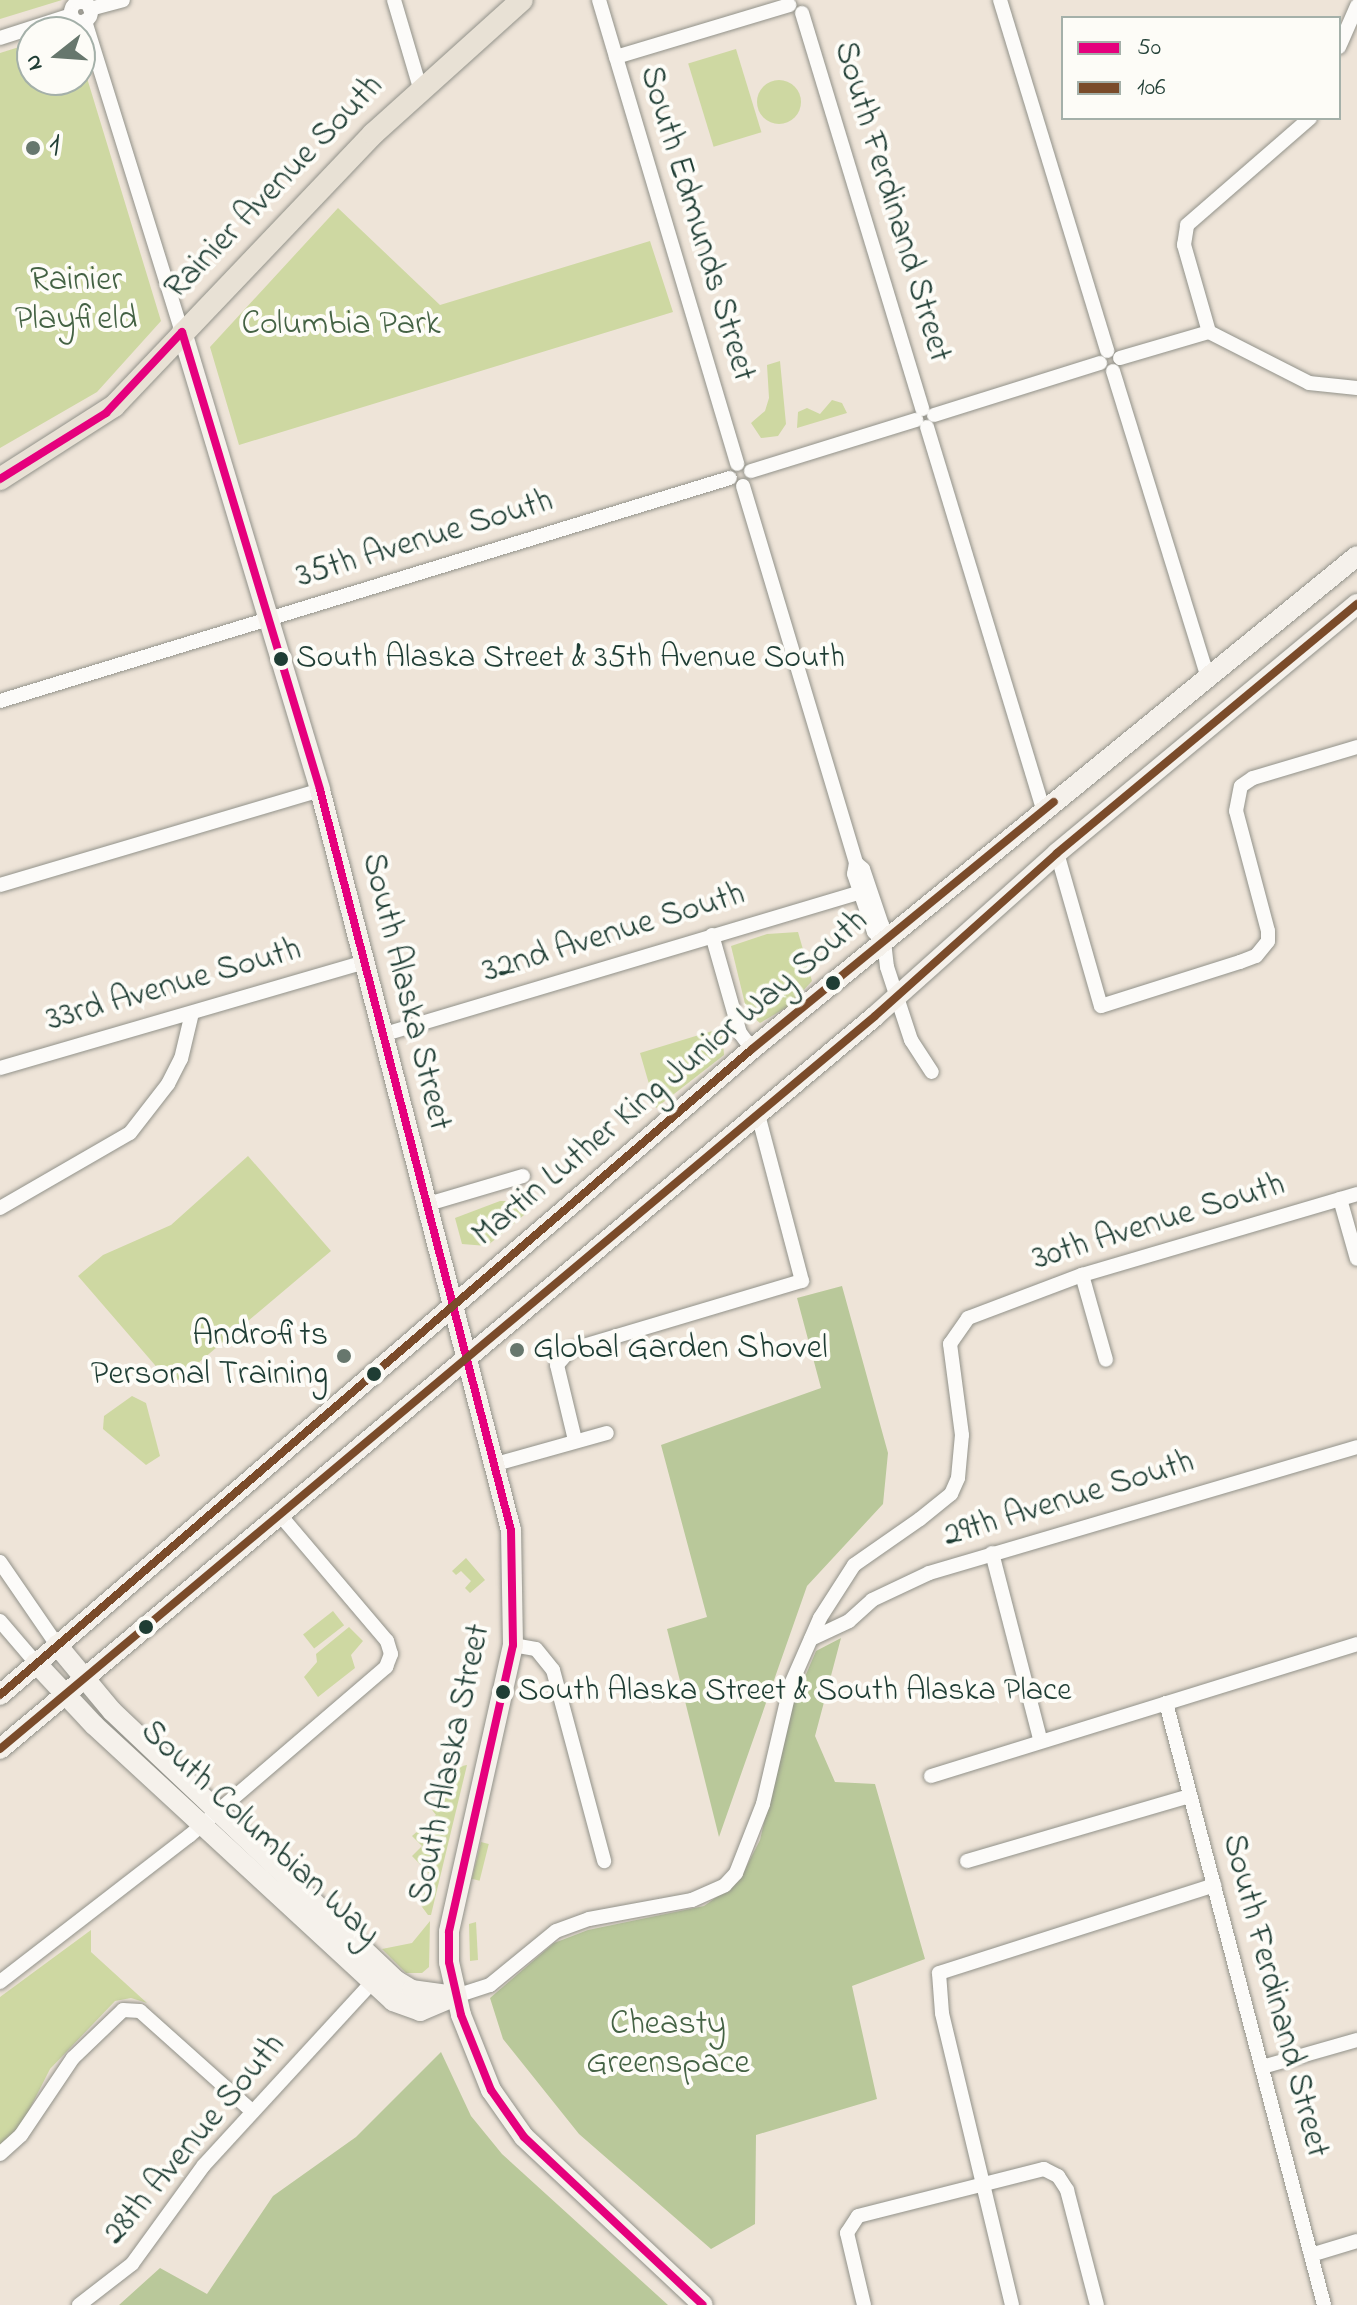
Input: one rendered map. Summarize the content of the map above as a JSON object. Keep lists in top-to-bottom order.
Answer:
{
  "streets": {
    "main road": [
      "Rainier Avenue South",
      "South Alaska Street",
      "Martin Luther King Junior Way South",
      "South Columbian Way"
    ],
    "street": [
      "South Ferdinand Street",
      "South Edmunds Street",
      "35th Avenue South",
      "32nd Avenue South",
      "33rd Avenue South",
      "30th Avenue South",
      "29th Avenue South",
      "28th Avenue South"
    ]
  },
  "crossings": [
    ["Rainier Avenue South", "South Alaska Street"],
    ["South Ferdinand Street", "Martin Luther King Junior Way South"],
    ["35th Avenue South", "South Alaska Street"],
    ["32nd Avenue South", "South Alaska Street"],
    ["33rd Avenue South", "South Alaska Street"],
    ["South Alaska Street", "Martin Luther King Junior Way South"],
    ["South Alaska Street", "South Columbian Way"],
    ["Martin Luther King Junior Way South", "South Columbian Way"],
    ["30th Avenue South", "29th Avenue South"],
    ["South Columbian Way", "28th Avenue South"]
  ],
  "parks": ["Rainier Playfield", "Columbia Park", "Cheasty Greenspace"],
  "places": [
    "1",
    "South Alaska Street & 35th Avenue South",
    "Global Garden Shovel",
    "Androfits Personal Training",
    "South Alaska Street & South Alaska Place"
  ],
  "lines": ["transit line 50", "transit line 106"],
  "legend": ["50", "106"],
  "north": "left"
}
